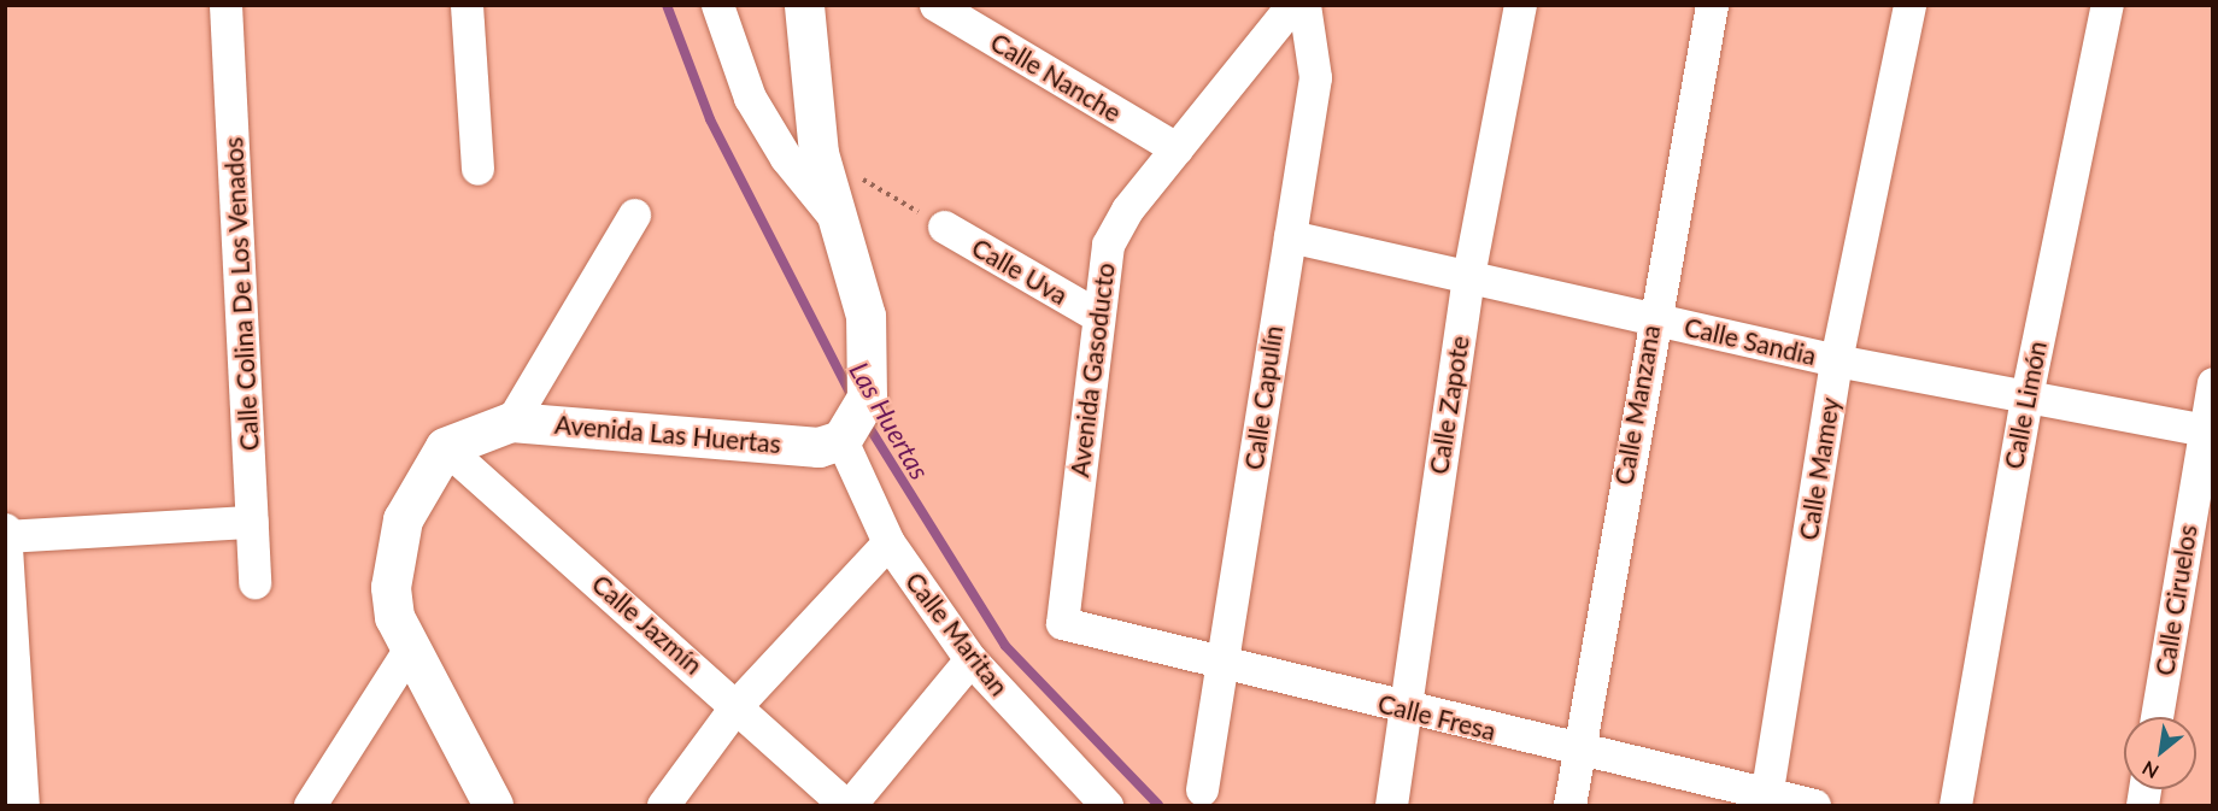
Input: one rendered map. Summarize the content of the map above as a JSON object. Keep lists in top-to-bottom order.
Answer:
{
  "streets": {
    "street": [
      "Calle Nanche",
      "Calle Uva",
      "Calle Colina De Los Venados",
      "Calle Sandia",
      "Avenida Gasoducto",
      "Calle Capulín",
      "Calle Zapote",
      "Calle Manzana",
      "Calle Limón",
      "Avenida Las Huertas",
      "Calle Mamey",
      "Calle Ciruelos",
      "Calle Jazmín",
      "Calle Maritan",
      "Calle Fresa"
    ]
  },
  "crossings": [
    ["Calle Nanche", "Avenida Gasoducto"],
    ["Calle Uva", "Avenida Gasoducto"],
    ["Calle Sandia", "Calle Capulín"],
    ["Calle Sandia", "Calle Zapote"],
    ["Calle Sandia", "Calle Manzana"],
    ["Calle Sandia", "Calle Limón"],
    ["Calle Sandia", "Calle Mamey"],
    ["Calle Sandia", "Calle Ciruelos"],
    ["Avenida Gasoducto", "Calle Fresa"],
    ["Calle Capulín", "Calle Fresa"],
    ["Calle Zapote", "Calle Fresa"],
    ["Calle Manzana", "Calle Fresa"],
    ["Avenida Las Huertas", "Calle Jazmín"],
    ["Avenida Las Huertas", "Calle Maritan"],
    ["Calle Mamey", "Calle Fresa"]
  ],
  "water": ["Las Huertas"],
  "north": "bottom left"
}
